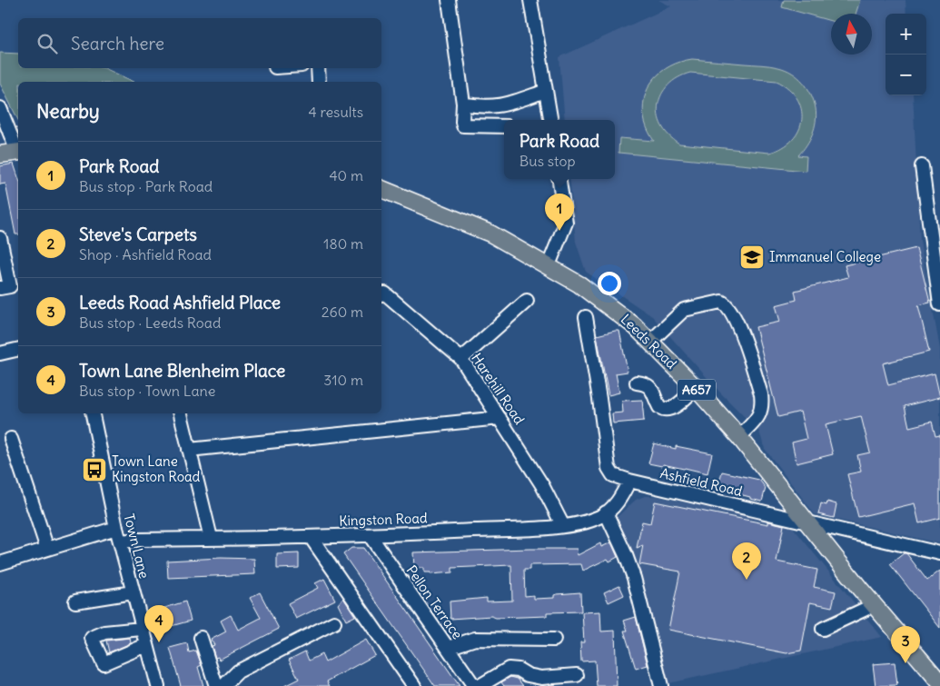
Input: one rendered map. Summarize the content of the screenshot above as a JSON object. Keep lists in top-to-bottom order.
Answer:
{
  "streets": {
    "main road": ["Leeds Road", "A657"],
    "street": [
      "Harehill Road",
      "Ashfield Road",
      "Kingston Road",
      "Town Lane",
      "Pellon Terrace"
    ]
  },
  "crossings": [
    ["Leeds Road", "Ashfield Road"],
    ["Harehill Road", "Kingston Road"],
    ["Ashfield Road", "Kingston Road"],
    ["Kingston Road", "Town Lane"],
    ["Kingston Road", "Pellon Terrace"]
  ],
  "places": {
    "school or university": ["Immanuel College"],
    "bus stop": ["Town Lane Kingston Road"]
  },
  "north": "top",
  "page": {
    "map_buttons": ["+", "−"],
    "search": "Search here",
    "heading": ["Nearby", "4 results"],
    "popup": ["Park Road", "Bus stop"],
    "list": [
      {
        "mark": "1",
        "name": "Park Road",
        "note": "Bus stop · Park Road",
        "value": "40 m"
      },
      {
        "mark": "2",
        "name": "Steve's Carpets",
        "note": "Shop · Ashfield Road",
        "value": "180 m"
      },
      {
        "mark": "3",
        "name": "Leeds Road Ashfield Place",
        "note": "Bus stop · Leeds Road",
        "value": "260 m"
      },
      {
        "mark": "4",
        "name": "Town Lane Blenheim Place",
        "note": "Bus stop · Town Lane",
        "value": "310 m"
      }
    ],
    "pins": [
      "1",
      "2",
      "4",
      "3"
    ]
  }
}
